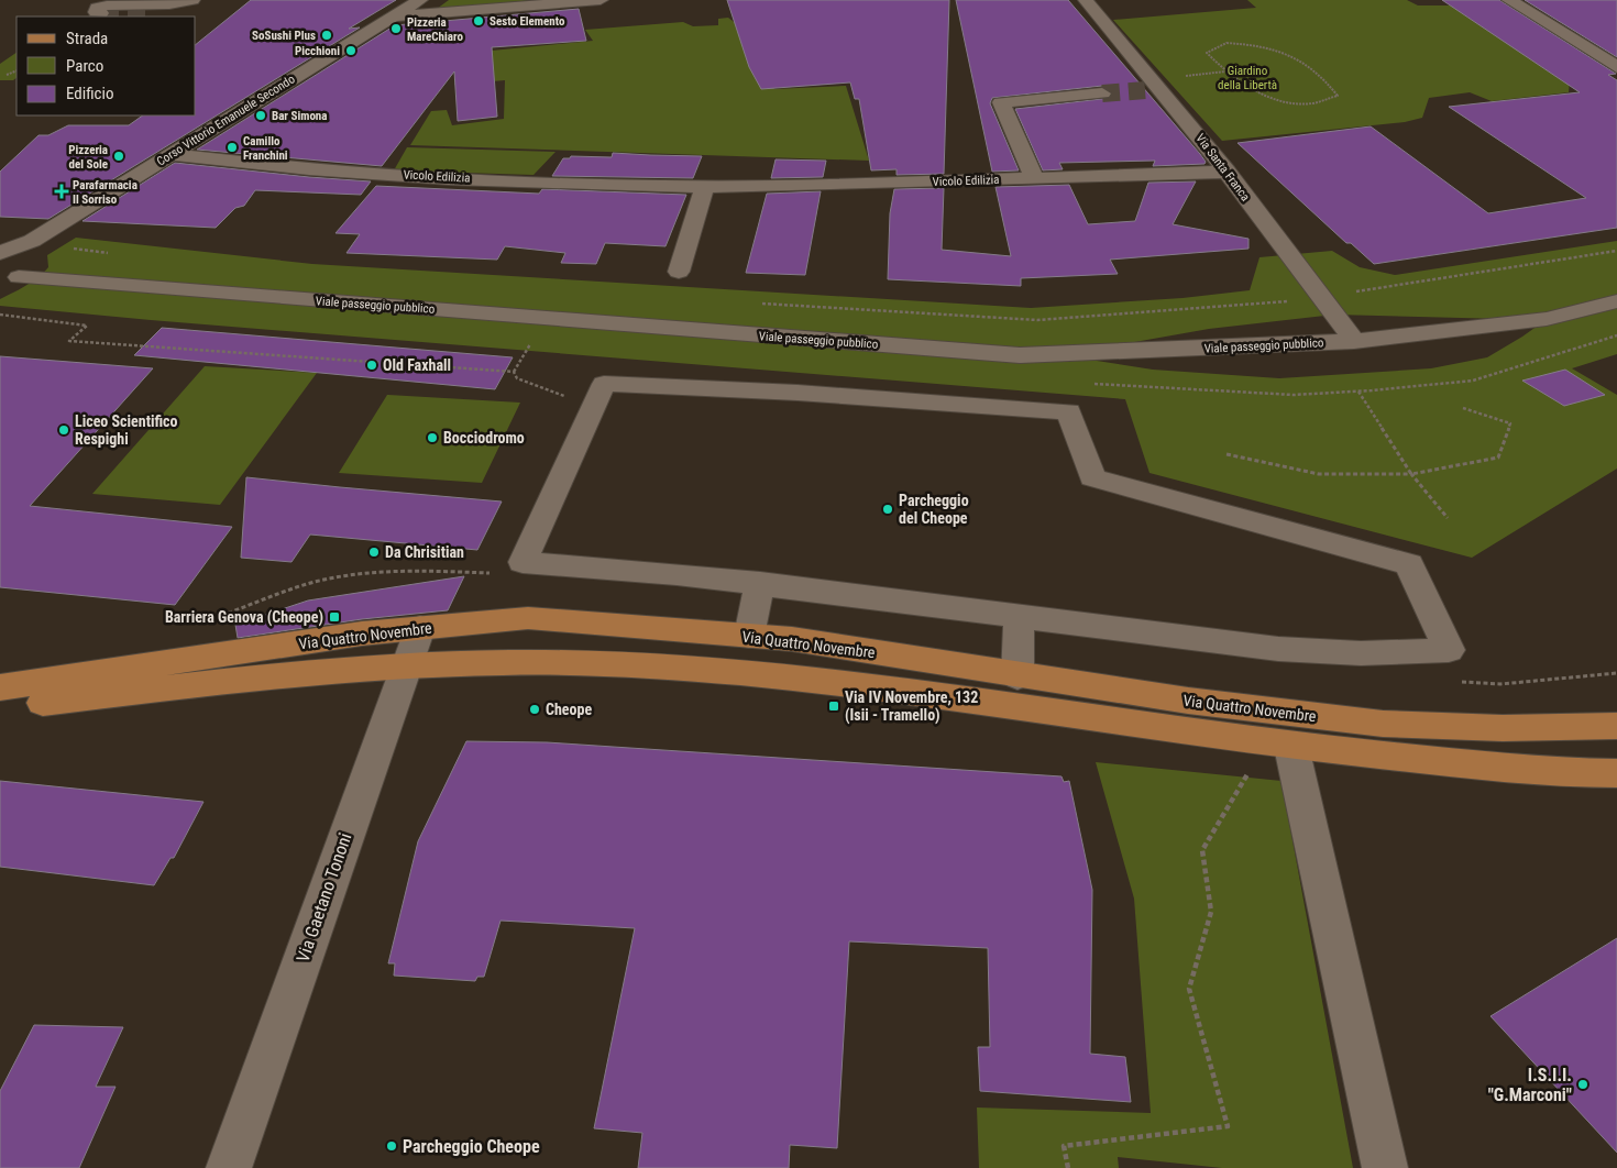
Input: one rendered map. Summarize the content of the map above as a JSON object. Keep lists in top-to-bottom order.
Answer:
{
  "streets": {
    "main road": ["Via Quattro Novembre"],
    "street": [
      "Corso Vittorio Emanuele Secondo",
      "Via Santa Franca",
      "Vicolo Edilizia",
      "Viale passeggio pubblico",
      "Via Gaetano Tononi"
    ]
  },
  "crossings": [
    ["Corso Vittorio Emanuele Secondo", "Vicolo Edilizia"],
    ["Corso Vittorio Emanuele Secondo", "Viale passeggio pubblico"],
    ["Via Santa Franca", "Vicolo Edilizia"],
    ["Via Santa Franca", "Viale passeggio pubblico"],
    ["Via Quattro Novembre", "Via Gaetano Tononi"]
  ],
  "parks": ["Giardino della Libertà"],
  "places": {
    "other": [
      "Sesto Elemento",
      "Pizzeria MareChiaro",
      "SoSushi Plus",
      "Picchioni",
      "Bar Simona",
      "Camillo Franchini",
      "Pizzeria del Sole",
      "Old Faxhall",
      "Liceo Scientifico Respighi",
      "Bocciodromo",
      "Parcheggio del Cheope",
      "Da Chrisitian",
      "Cheope",
      "I.S.I.I. \"G.Marconi\"",
      "Parcheggio Cheope"
    ],
    "health": ["Parafarmacia Il Sorriso"],
    "transit": ["Barriera Genova (Cheope)", "Via IV Novembre, 132 (Isii - Tramello)"]
  },
  "legend": ["Strada", "Parco", "Edificio"]
}
